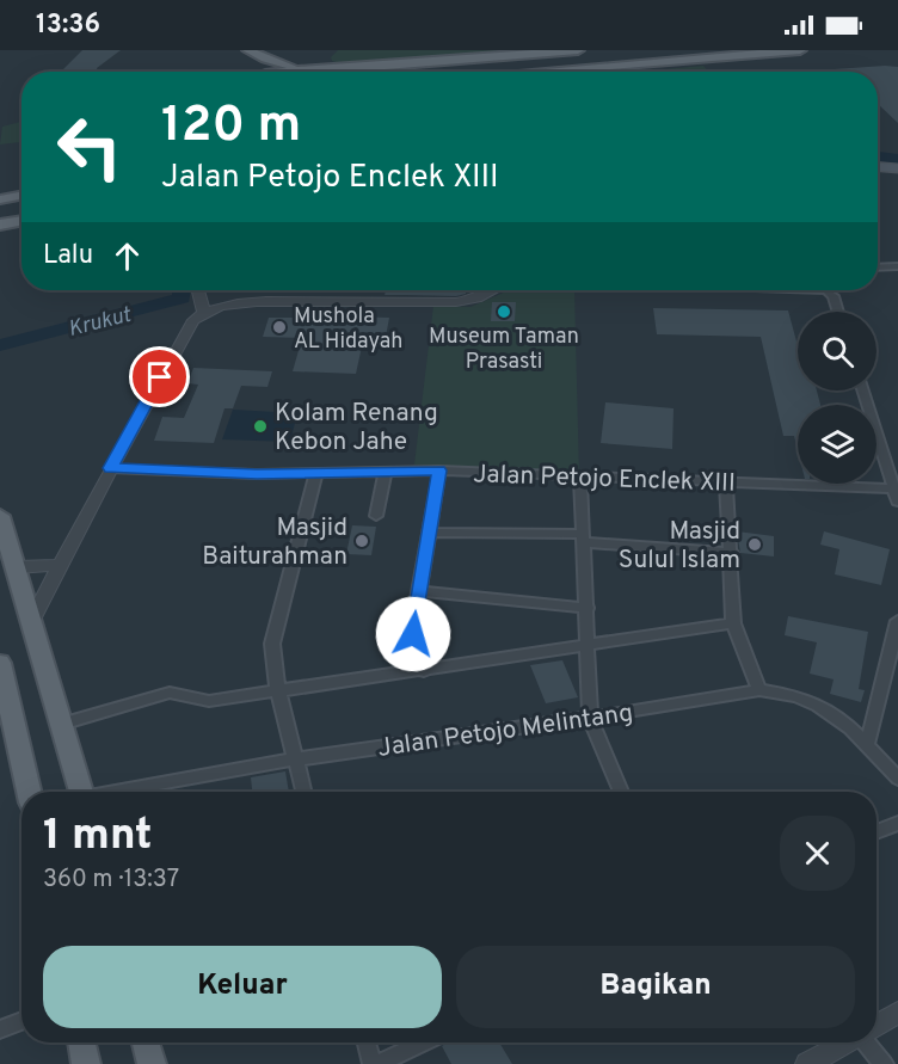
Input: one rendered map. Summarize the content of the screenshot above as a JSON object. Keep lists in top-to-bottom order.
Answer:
{
  "streets": {
    "street": ["Jalan Petojo Enclek XIII", "Jalan Petojo Melintang"]
  },
  "water": ["Krukut"],
  "places": [
    "Museum Taman Prasasti",
    "Mushola AL Hidayah",
    "Kolam Renang Kebon Jahe",
    "Masjid Baiturahman",
    "Masjid Sulul Islam"
  ],
  "page": {
    "status": "13:36",
    "turn": ["120 m", "Jalan Petojo Enclek XIII"],
    "then": "Lalu",
    "heading": ["1 mnt", "360 m · 13:37"],
    "buttons": ["Keluar", "Bagikan"]
  }
}
